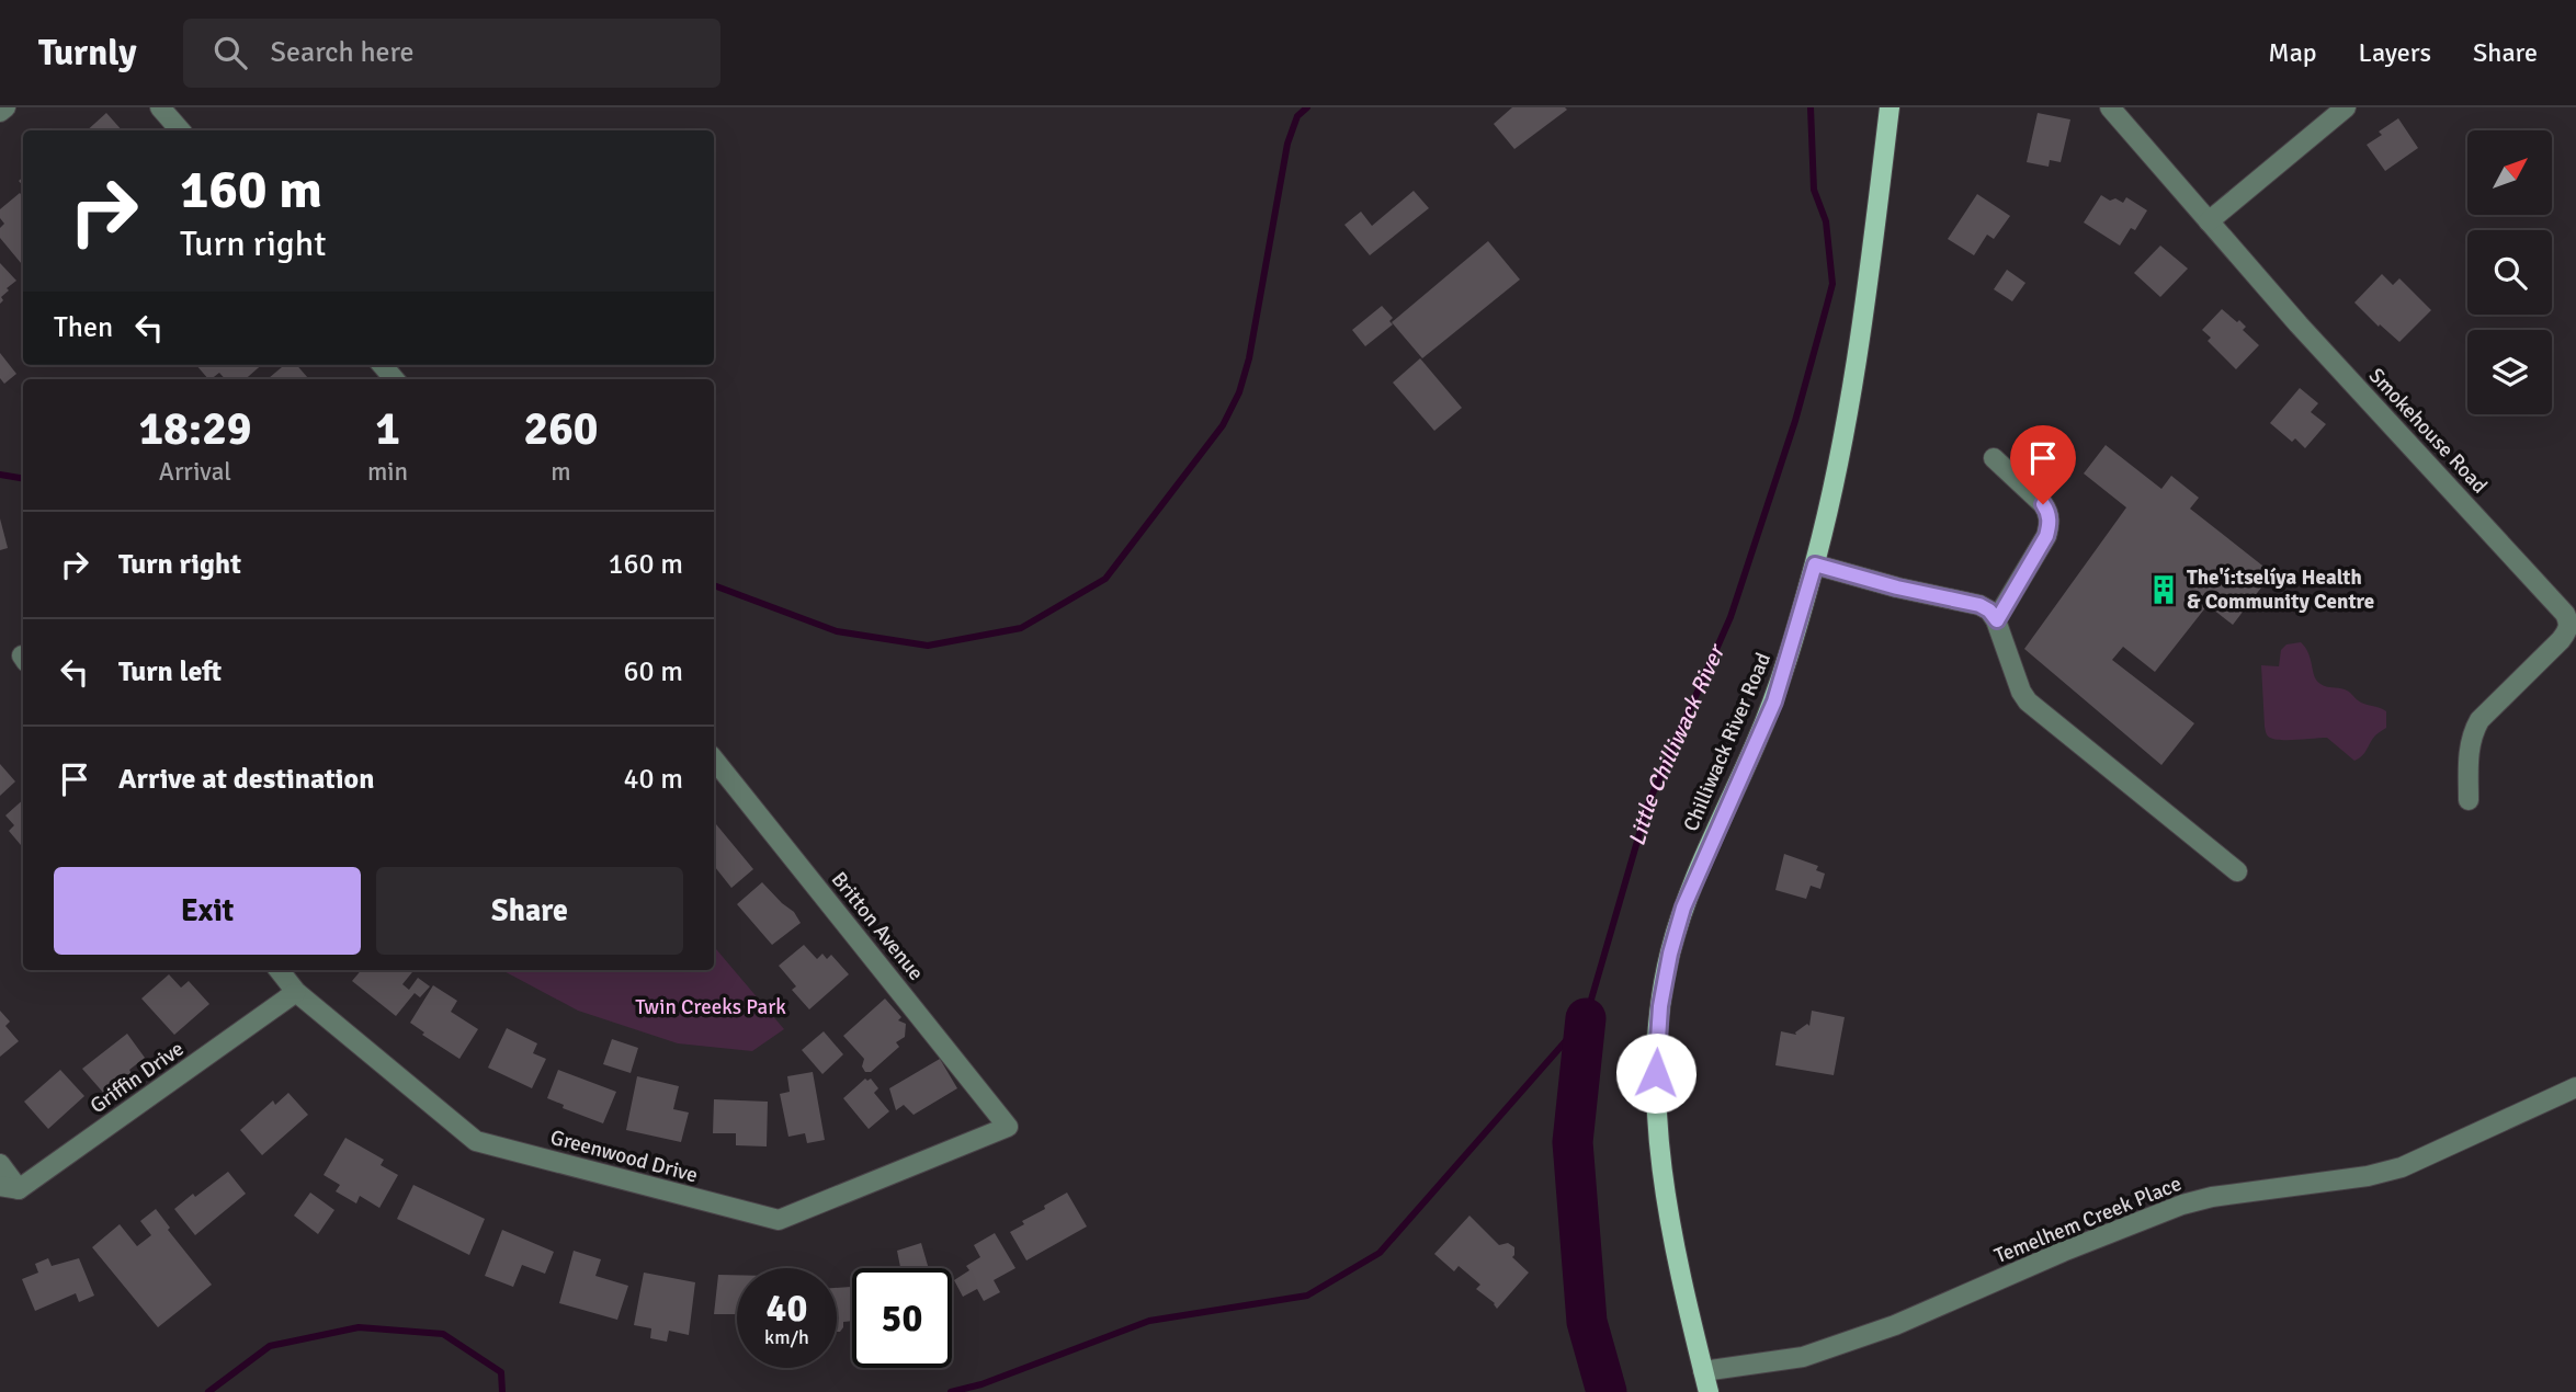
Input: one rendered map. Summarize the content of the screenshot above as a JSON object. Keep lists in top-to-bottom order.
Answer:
{
  "streets": {
    "main road": ["Chilliwack River Road"],
    "street": [
      "Smokehouse Road",
      "Britton Avenue",
      "Griffin Drive",
      "Greenwood Drive",
      "Temelhem Creek Place"
    ]
  },
  "crossings": [
    ["Chilliwack River Road", "Temelhem Creek Place"],
    ["Britton Avenue", "Greenwood Drive"],
    ["Griffin Drive", "Greenwood Drive"]
  ],
  "water": ["Little Chilliwack River"],
  "parks": ["Twin Creeks Park"],
  "places": {
    "building": ["The'í:tselíya Health & Community Centre"]
  },
  "north": "top right",
  "page": {
    "header": "Turnly",
    "search": "Search here",
    "nav": ["Map", "Layers", "Share"],
    "turn": ["160 m", "Turn right"],
    "then": "Then",
    "eta": [
      "18:29",
      "Arrival",
      "1",
      "min",
      "260",
      "m"
    ],
    "list": [
      {
        "name": "Turn right",
        "value": "160 m"
      },
      {
        "name": "Turn left",
        "value": "60 m"
      },
      {
        "name": "Arrive at destination",
        "value": "40 m"
      }
    ],
    "buttons": ["Exit", "Share"],
    "speed": "40 km/h",
    "limit": "50"
  }
}
